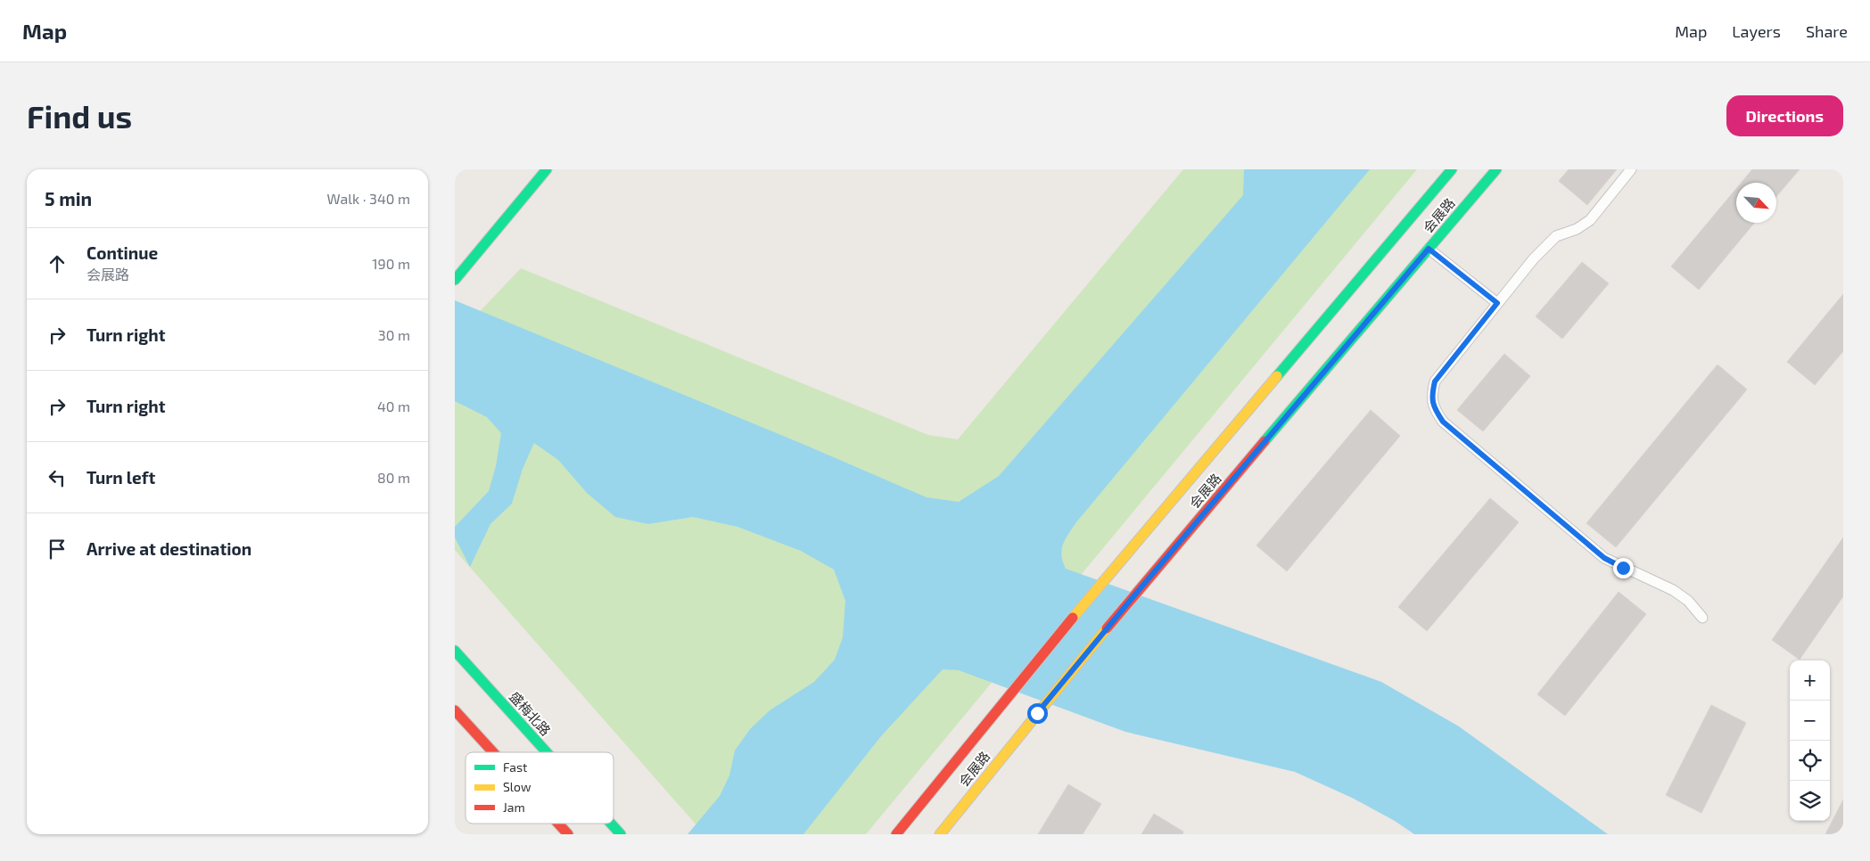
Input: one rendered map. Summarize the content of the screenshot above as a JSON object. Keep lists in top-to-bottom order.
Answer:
{
  "streets": {
    "street": ["会展路", "盛梅北路"]
  },
  "legend": ["Fast", "Slow", "Jam"],
  "north": "bottom right",
  "page": {
    "header": "Map",
    "nav": ["Map", "Layers", "Share"],
    "buttons": "Directions",
    "title": "Find us",
    "heading": ["5 min", "Walk · 340 m"],
    "list": [
      ["Continue", "会展路", "190 m"],
      ["Turn right", "30 m"],
      ["Turn right", "40 m"],
      ["Turn left", "80 m"],
      "Arrive at destination"
    ],
    "map_buttons": ["+", "−"]
  }
}
